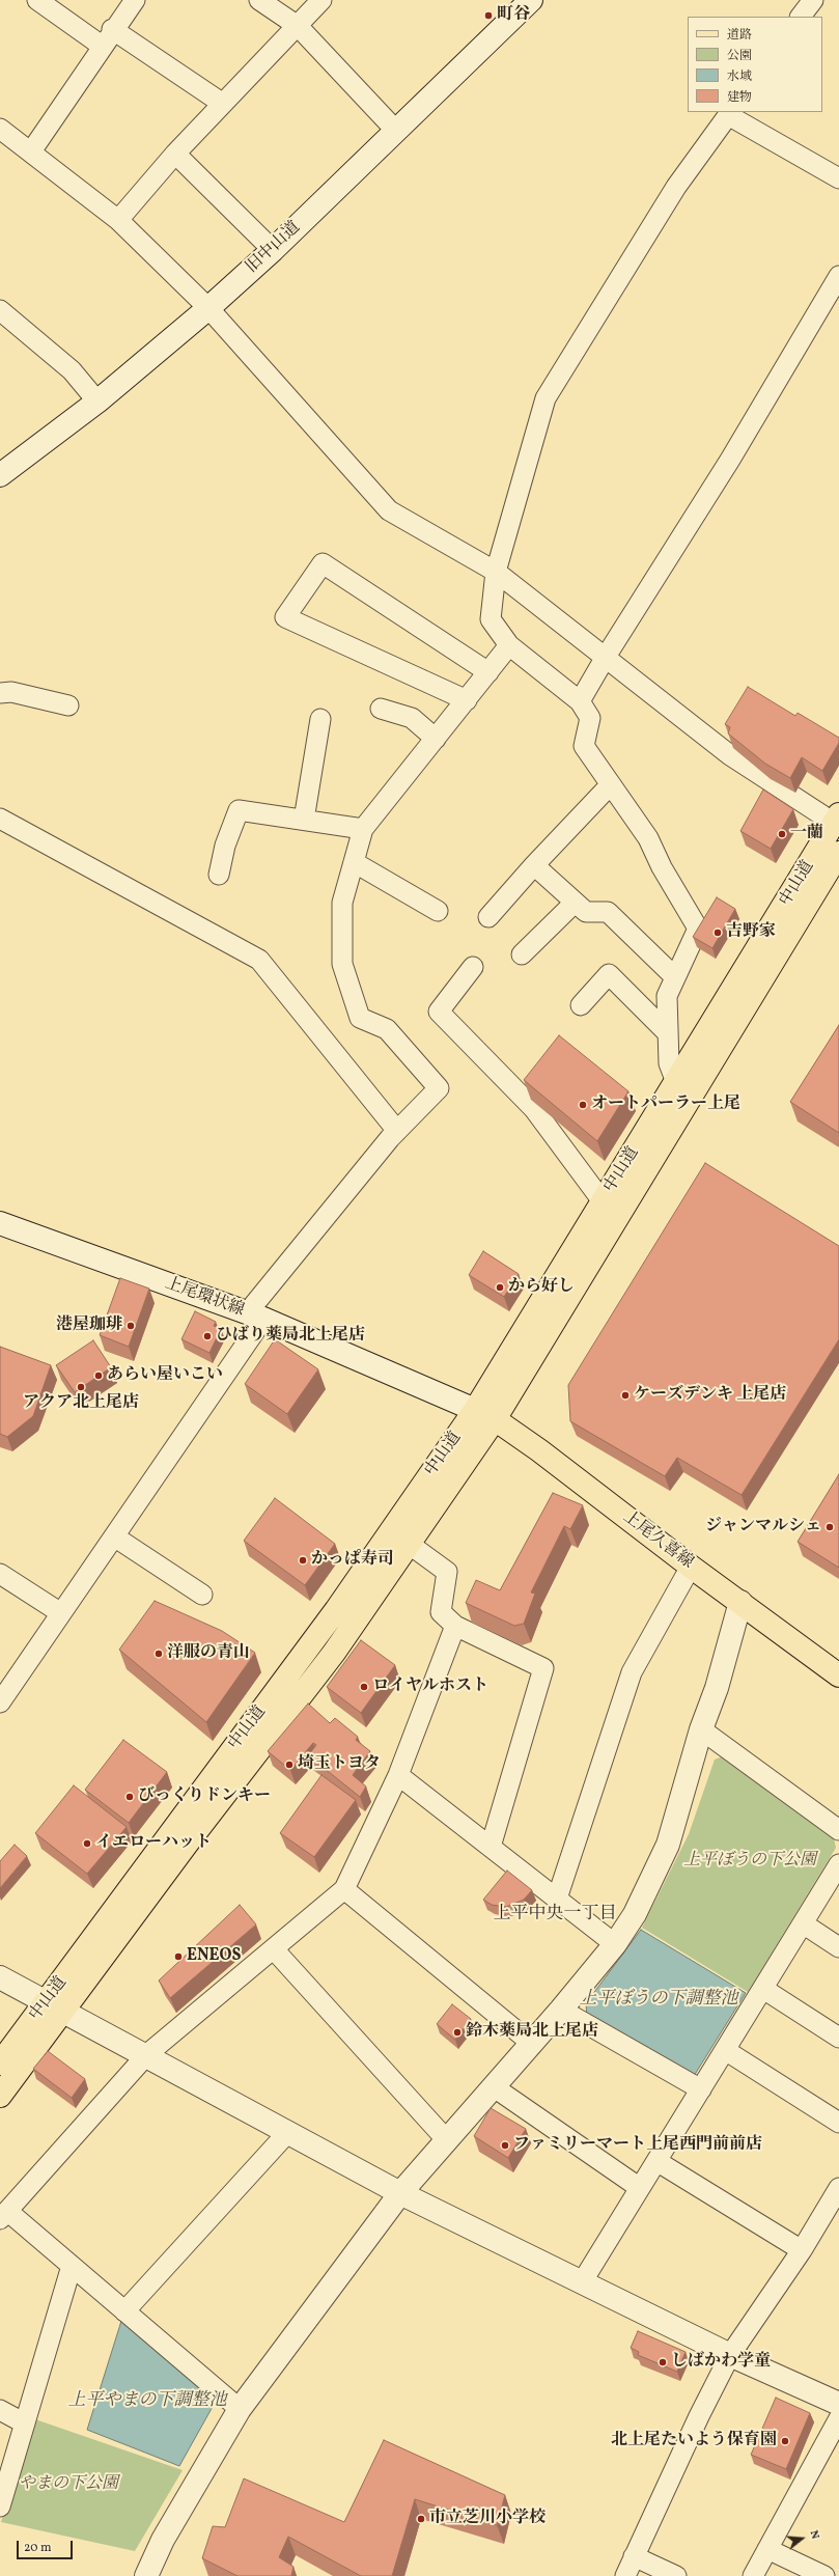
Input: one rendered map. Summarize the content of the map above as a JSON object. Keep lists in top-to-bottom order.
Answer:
{
  "streets": {
    "main road": ["中山道", "上尾久喜線"],
    "street": ["旧中山道", "上尾環状線"]
  },
  "crossings": [
    ["中山道", "上尾環状線"],
    ["中山道", "上尾久喜線"],
    ["上尾環状線", "上尾久喜線"]
  ],
  "districts": ["上平中央一丁目"],
  "water": ["上平ぼうの下調整池", "上平やまの下調整池"],
  "parks": ["上平ぼうの下公園", "やまの下公園"],
  "places": [
    "町谷",
    "一蘭",
    "吉野家",
    "オートパーラー上尾",
    "から好し",
    "港屋珈琲",
    "ひばり薬局北上尾店",
    "あらい屋いこい",
    "アクア北上尾店",
    "ケーズデンキ 上尾店",
    "ジャンマルシェ",
    "かっぱ寿司",
    "洋服の青山",
    "ロイヤルホスト",
    "埼玉トヨタ",
    "びっくりドンキー",
    "イエローハット",
    "ENEOS",
    "鈴木薬局北上尾店",
    "ファミリーマート上尾西門前前店",
    "しばかわ学童",
    "北上尾たいよう保育園",
    "市立芝川小学校"
  ],
  "legend": [
    "道路",
    "公園",
    "水域",
    "建物"
  ],
  "scale_bar": "20 m",
  "north": "right"
}
